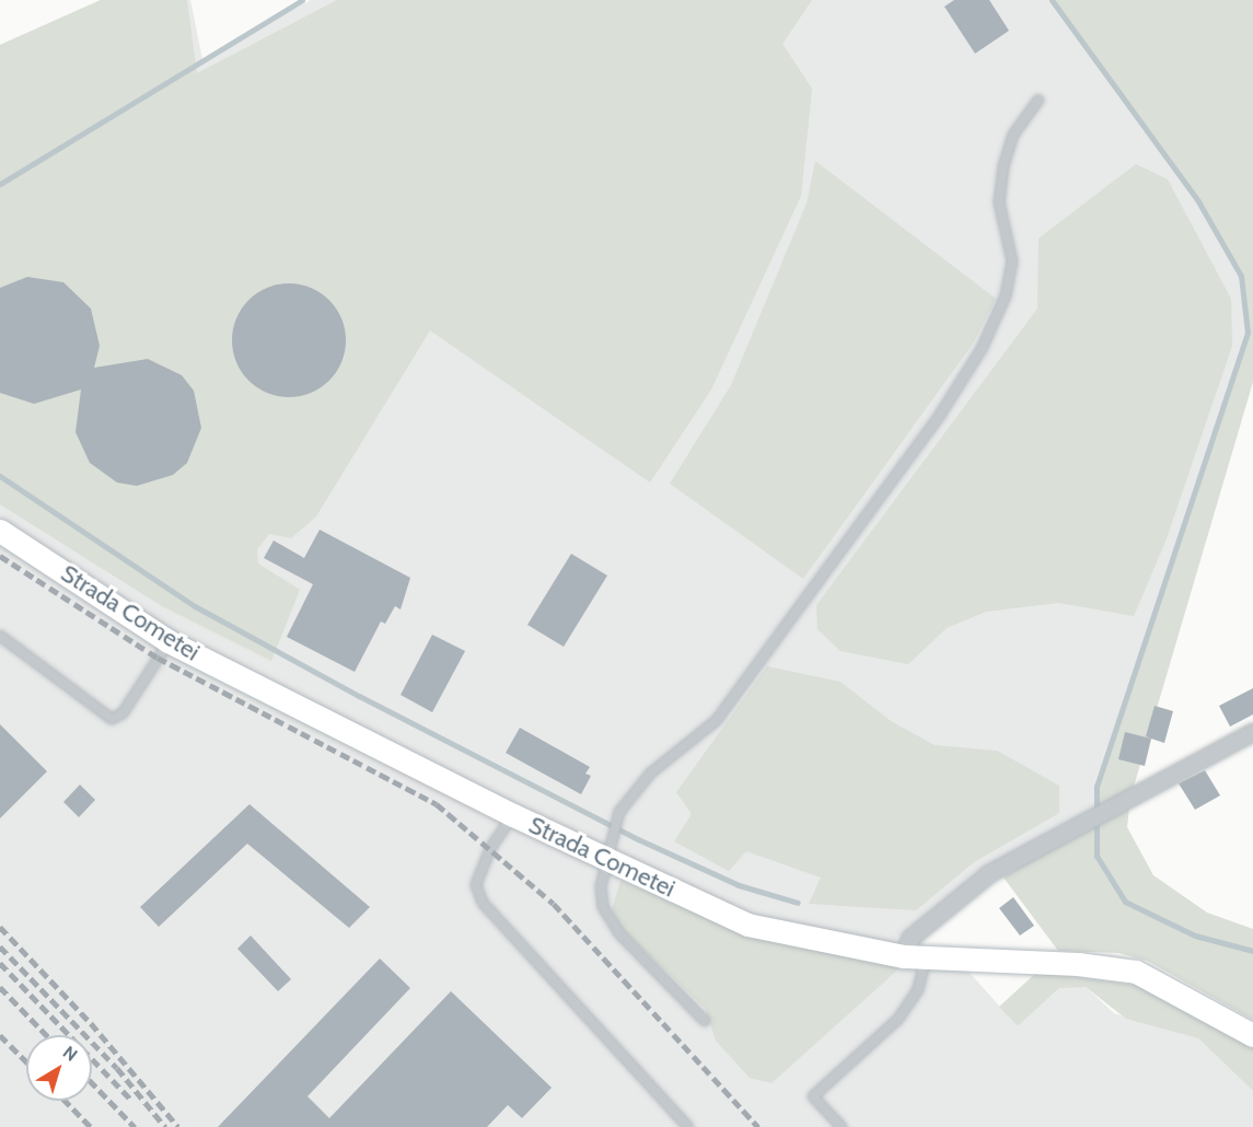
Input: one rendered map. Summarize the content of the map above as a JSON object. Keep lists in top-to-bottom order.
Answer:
{
  "streets": {
    "street": ["Strada Cometei"]
  },
  "north": "top right"
}
